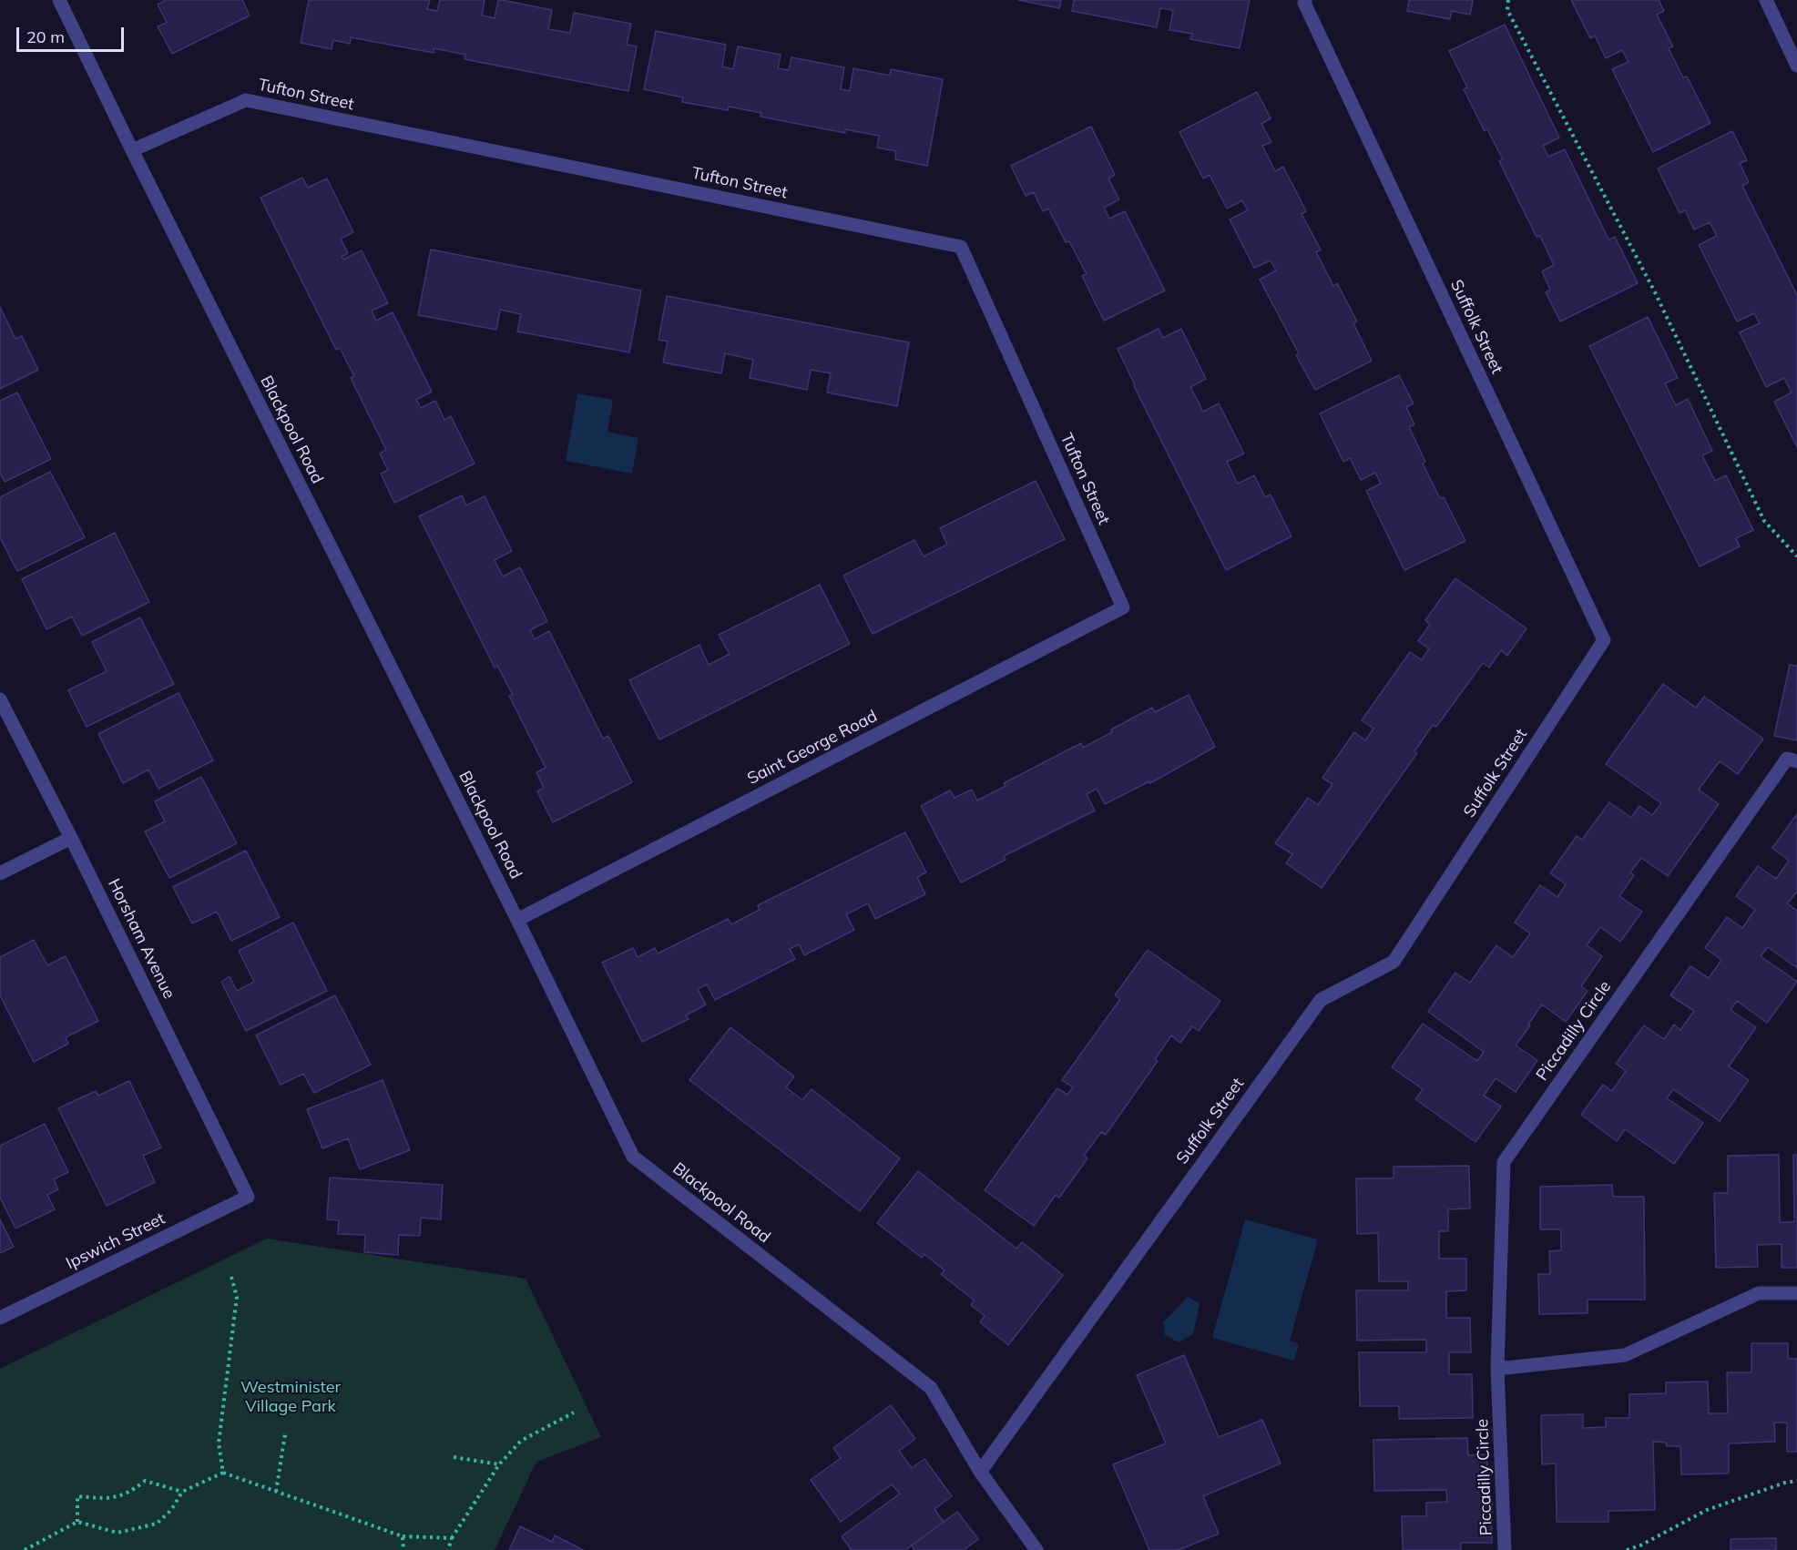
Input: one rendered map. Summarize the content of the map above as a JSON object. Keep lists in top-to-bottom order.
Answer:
{
  "streets": {
    "street": [
      "Tufton Street",
      "Suffolk Street",
      "Blackpool Road",
      "Saint George Road",
      "Horsham Avenue",
      "Piccadilly Circle",
      "Ipswich Street"
    ]
  },
  "crossings": [
    ["Tufton Street", "Blackpool Road"],
    ["Tufton Street", "Saint George Road"],
    ["Suffolk Street", "Blackpool Road"],
    ["Blackpool Road", "Saint George Road"],
    ["Horsham Avenue", "Ipswich Street"]
  ],
  "parks": ["Westminister Village Park"],
  "scale_bar": "20 m"
}
